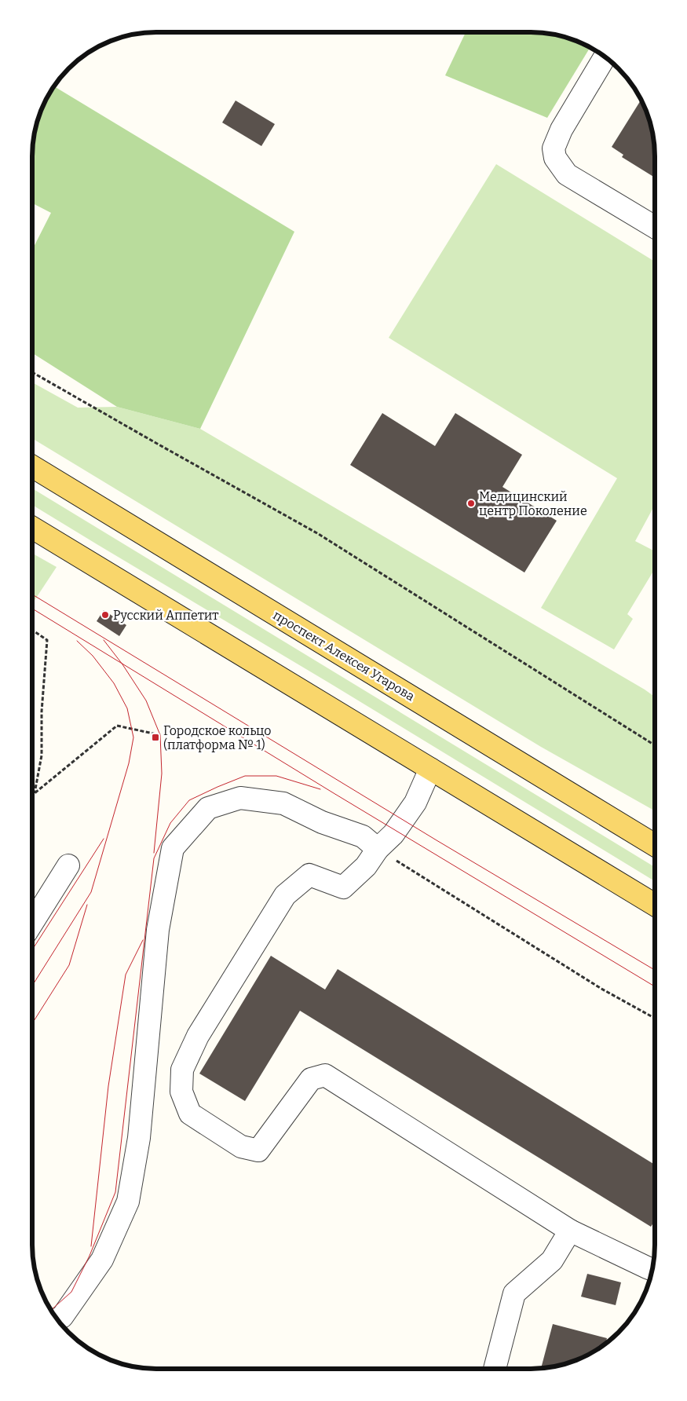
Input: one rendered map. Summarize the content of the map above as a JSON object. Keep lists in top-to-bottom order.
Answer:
{
  "streets": {
    "main road": ["проспект Алексея Угарова"]
  },
  "places": {
    "other": ["Медицинский центр Поколение", "Русский Аппетит"],
    "transit": ["Городское кольцо (платформа № 1)"]
  }
}
